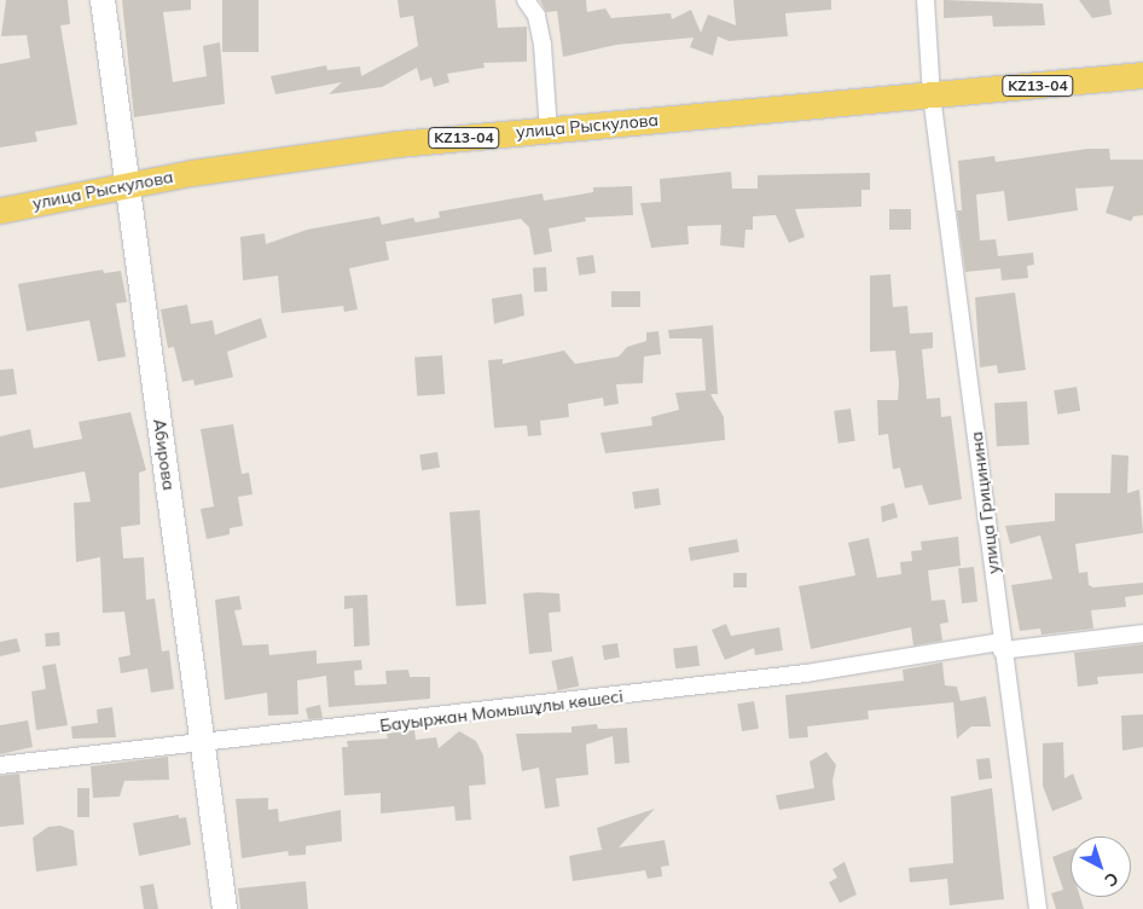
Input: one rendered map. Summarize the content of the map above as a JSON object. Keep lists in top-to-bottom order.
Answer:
{
  "streets": {
    "main road": ["KZ13-04", "улица Рыскулова"],
    "street": ["Абирова", "улица Грицинина", "Бауыржан Момышұлы көшесі"]
  },
  "crossings": [
    ["улица Рыскулова", "Абирова"],
    ["улица Рыскулова", "улица Грицинина"],
    ["Абирова", "Бауыржан Момышұлы көшесі"],
    ["улица Грицинина", "Бауыржан Момышұлы көшесі"]
  ],
  "north": "bottom right"
}
